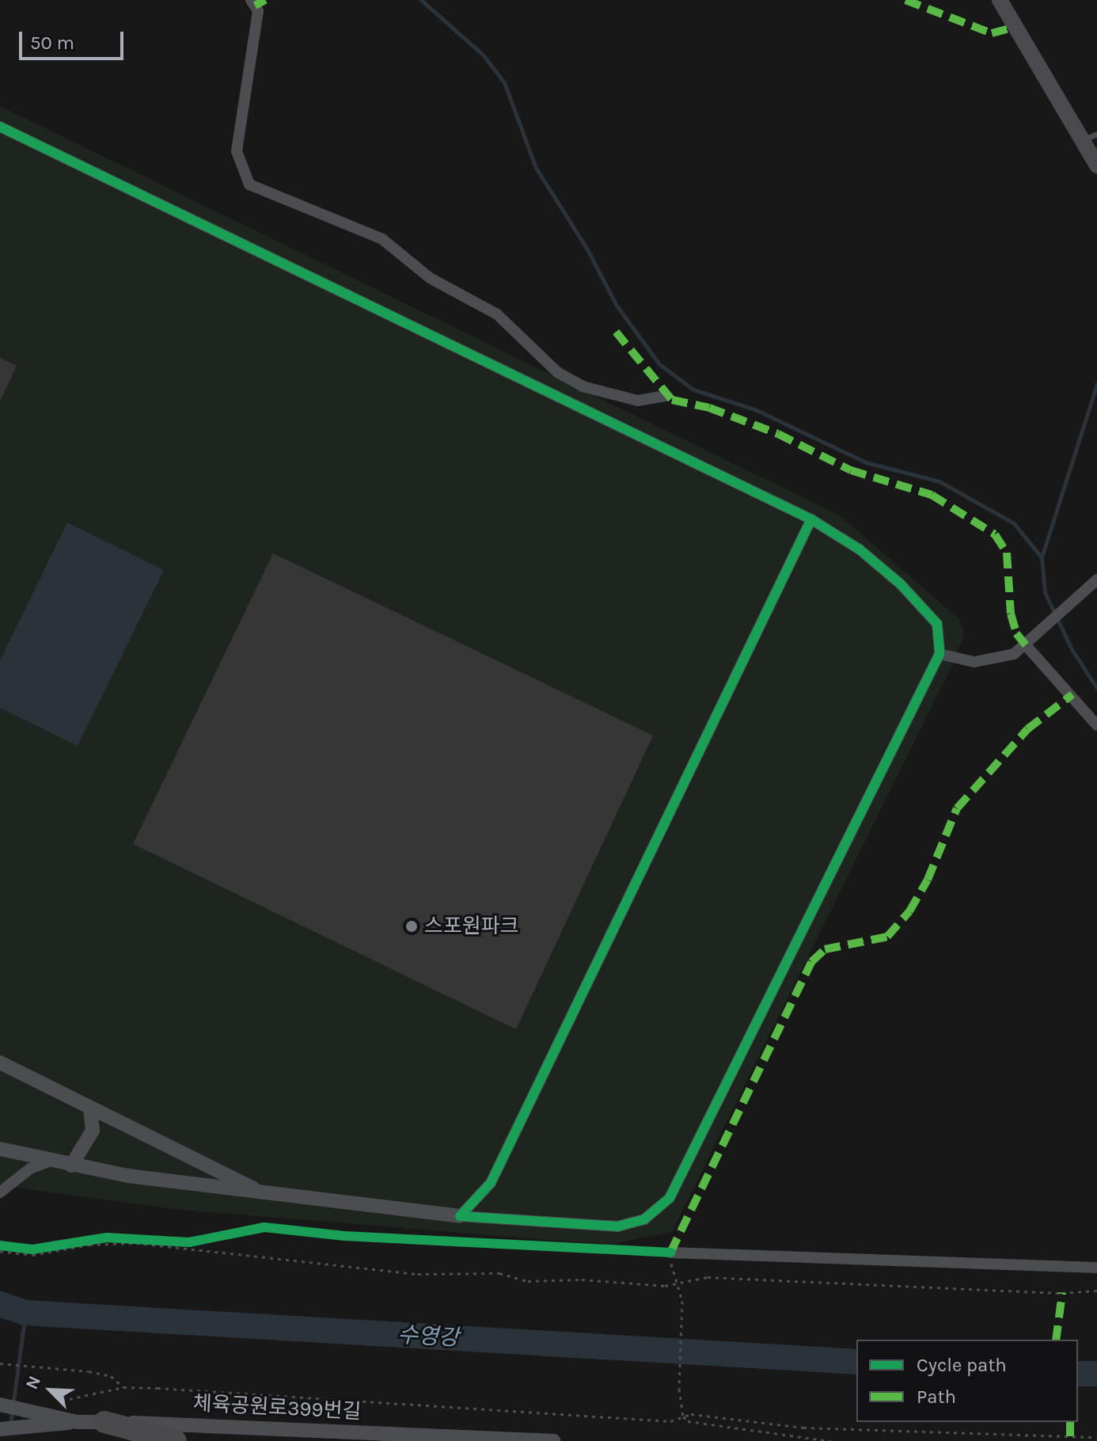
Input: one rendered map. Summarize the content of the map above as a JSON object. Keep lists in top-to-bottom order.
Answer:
{
  "streets": {
    "street": ["체육공원로399번길"]
  },
  "water": ["수영강"],
  "places": ["스포원파크"],
  "legend": ["Cycle path", "Path"],
  "scale_bar": "50 m",
  "north": "top left"
}
